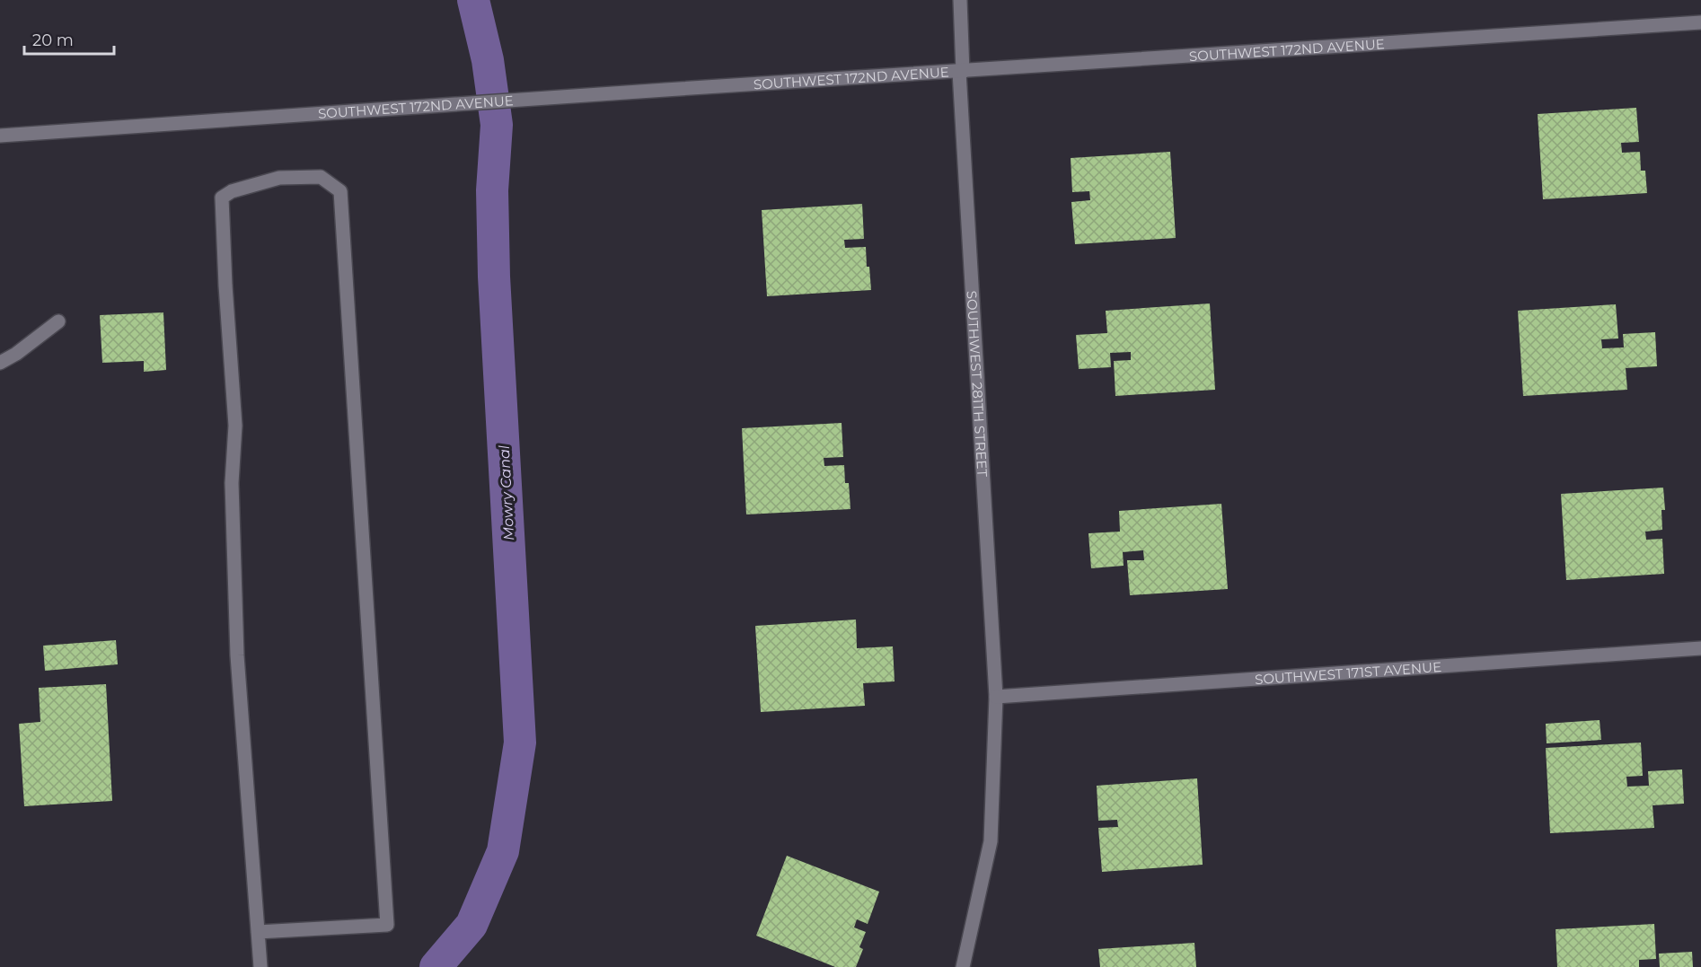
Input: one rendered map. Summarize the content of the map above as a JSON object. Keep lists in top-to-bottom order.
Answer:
{
  "streets": {
    "street": ["SOUTHWEST 172ND AVENUE", "SOUTHWEST 281TH STREET", "SOUTHWEST 171ST AVENUE"]
  },
  "crossings": [
    ["SOUTHWEST 172ND AVENUE", "SOUTHWEST 281TH STREET"],
    ["SOUTHWEST 281TH STREET", "SOUTHWEST 171ST AVENUE"]
  ],
  "water": ["Mowry Canal"],
  "scale_bar": "20 m"
}
